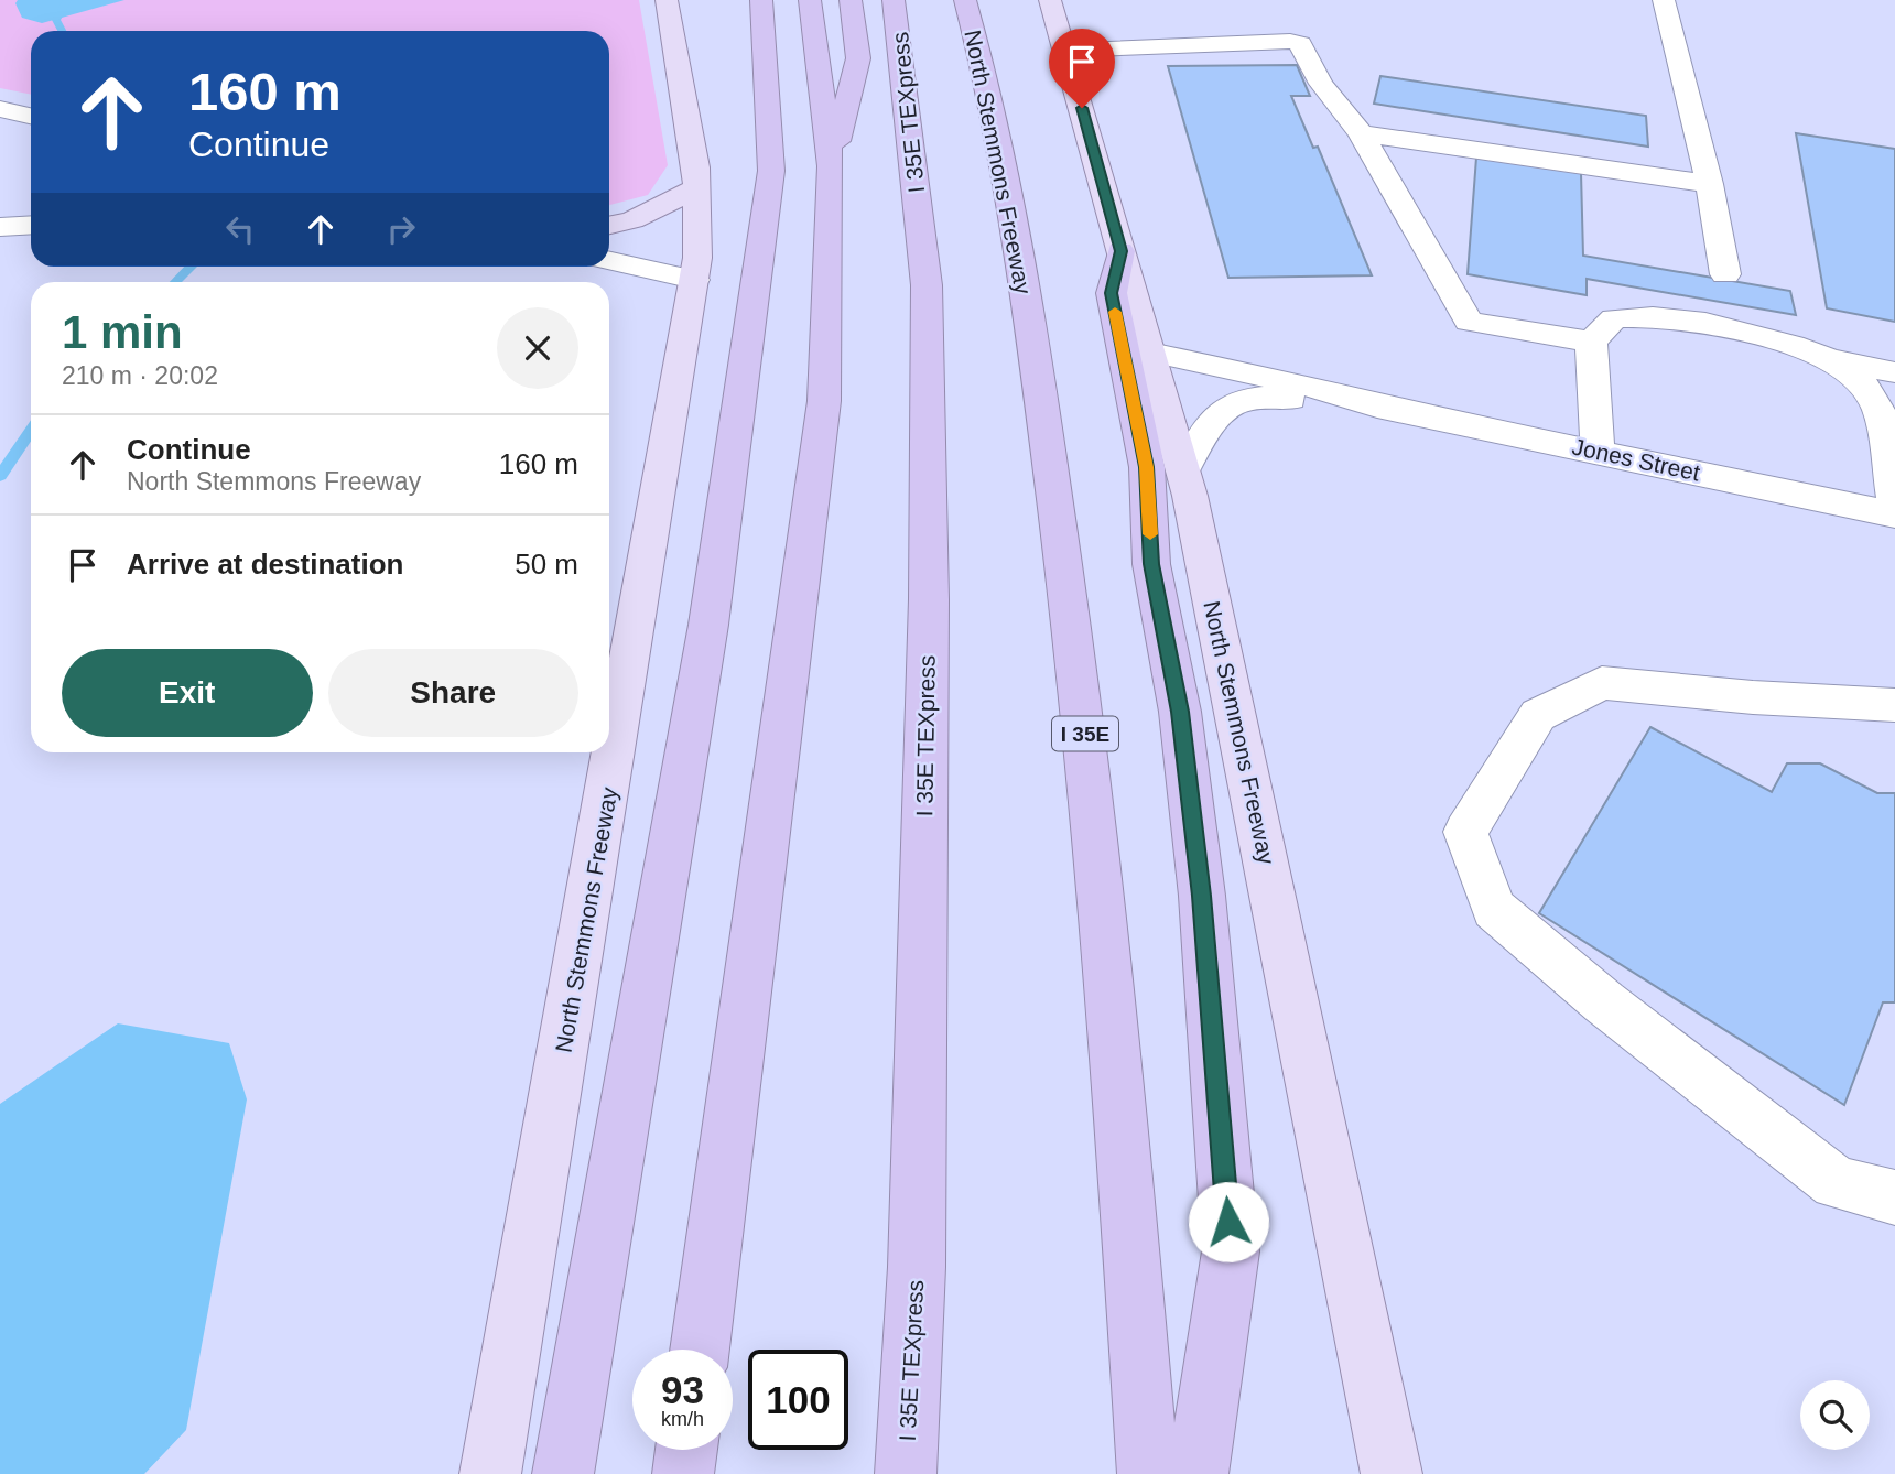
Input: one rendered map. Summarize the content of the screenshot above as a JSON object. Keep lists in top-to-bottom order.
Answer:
{
  "streets": {
    "highway": ["I 35E TEXpress", "North Stemmons Freeway", "I 35E"],
    "street": ["Jones Street"]
  },
  "crossings": [
    ["North Stemmons Freeway", "Jones Street"]
  ],
  "page": {
    "turn": ["160 m", "Continue"],
    "heading": ["1 min", "210 m · 20:02"],
    "list": [
      {
        "name": "Continue",
        "note": "North Stemmons Freeway",
        "value": "160 m"
      },
      {
        "name": "Arrive at destination",
        "value": "50 m"
      }
    ],
    "buttons": ["Exit", "Share"],
    "speed": "93 km/h",
    "limit": "100"
  }
}
